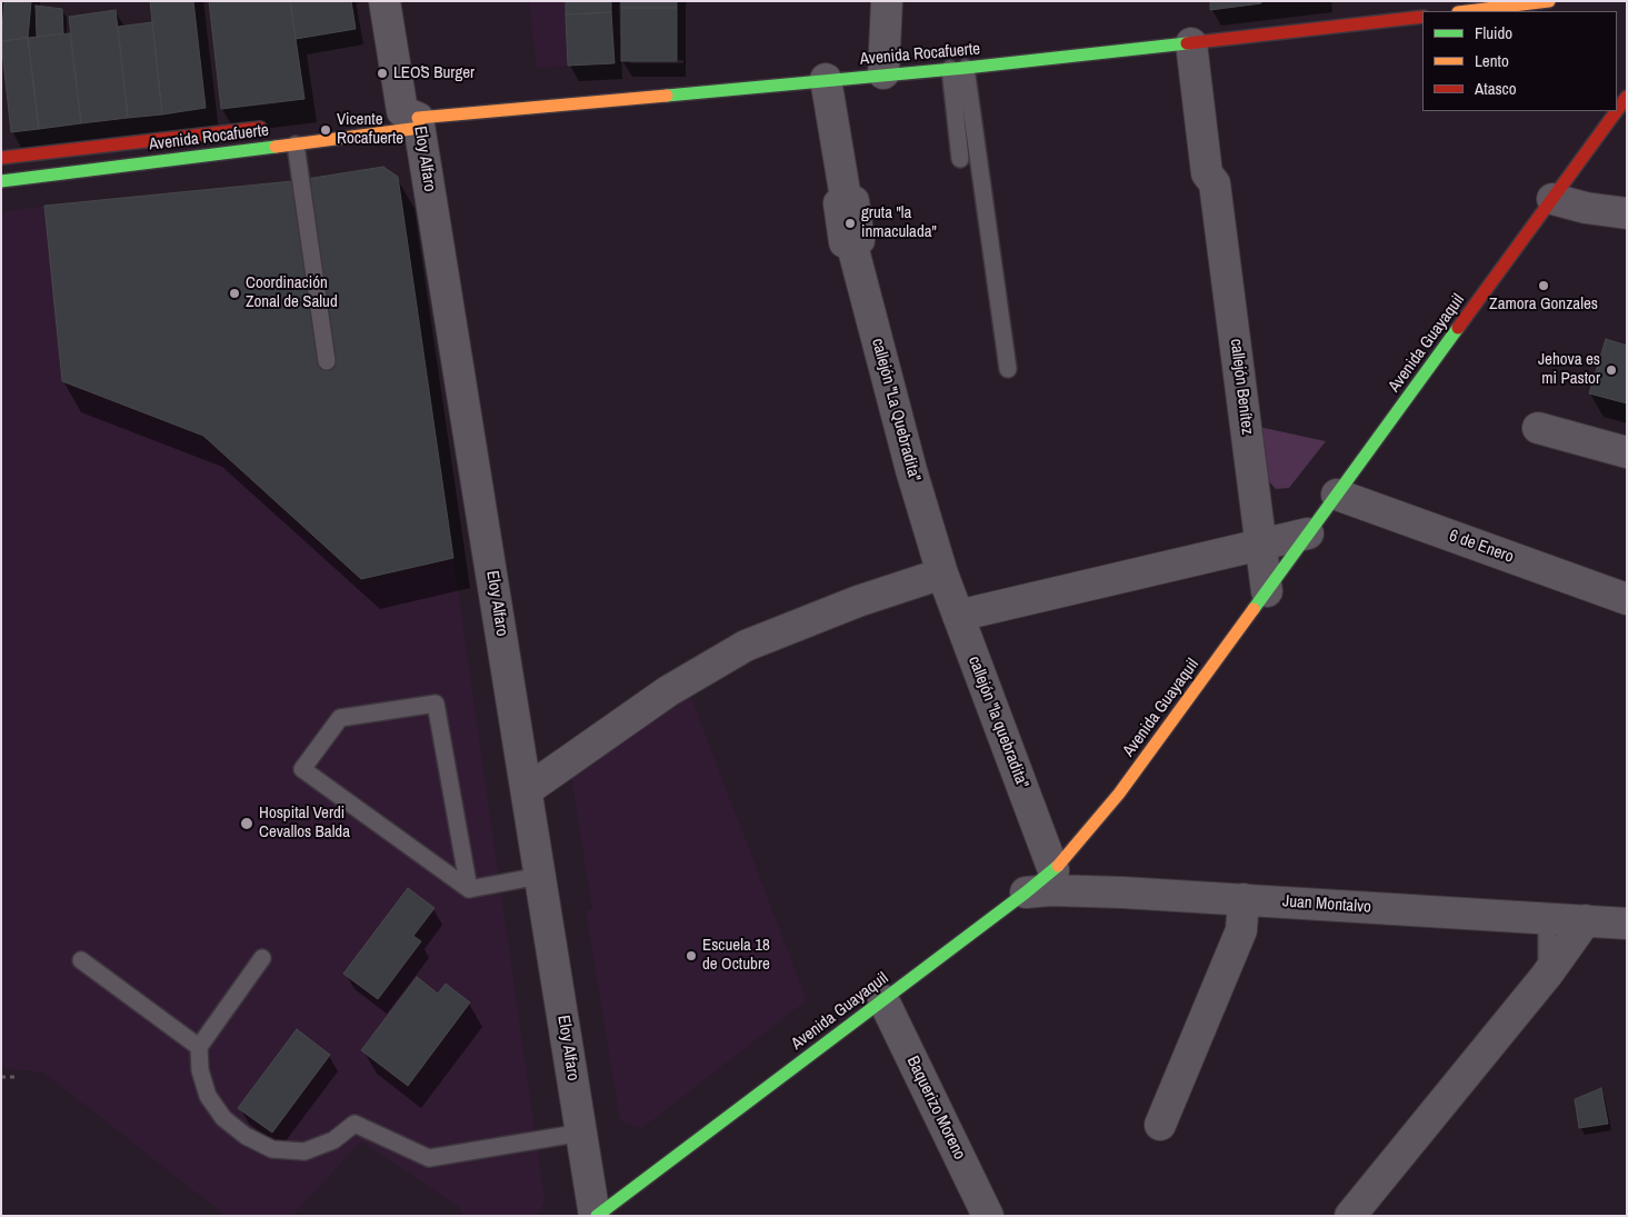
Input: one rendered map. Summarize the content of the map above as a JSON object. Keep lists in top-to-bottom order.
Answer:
{
  "streets": {
    "street": [
      "Avenida Rocafuerte",
      "Eloy Alfaro",
      "Avenida Guayaquil",
      "callejón Benítez",
      "callejón \"La Quebradita\"",
      "6 de Enero",
      "callejón \"la quebradita\"",
      "Juan Montalvo",
      "Baquerizo Moreno"
    ]
  },
  "crossings": [
    ["Avenida Rocafuerte", "Eloy Alfaro"],
    ["Avenida Rocafuerte", "callejón Benítez"],
    ["Avenida Rocafuerte", "callejón \"La Quebradita\""],
    ["Eloy Alfaro", "Avenida Guayaquil"],
    ["Avenida Guayaquil", "callejón Benítez"],
    ["Avenida Guayaquil", "6 de Enero"],
    ["Avenida Guayaquil", "callejón \"la quebradita\""],
    ["Avenida Guayaquil", "Juan Montalvo"],
    ["Avenida Guayaquil", "Baquerizo Moreno"],
    ["callejón \"La Quebradita\"", "callejón \"la quebradita\""]
  ],
  "places": [
    "LEO´S Burger",
    "Vicente Rocafuerte",
    "gruta \"la inmaculada\"",
    "Zamora Gonzales",
    "Coordinación Zonal de Salud",
    "Jehova es mi Pastor",
    "Hospital Verdi Cevallos Balda",
    "Escuela 18 de Octubre"
  ],
  "legend": ["Fluido", "Lento", "Atasco"]
}
